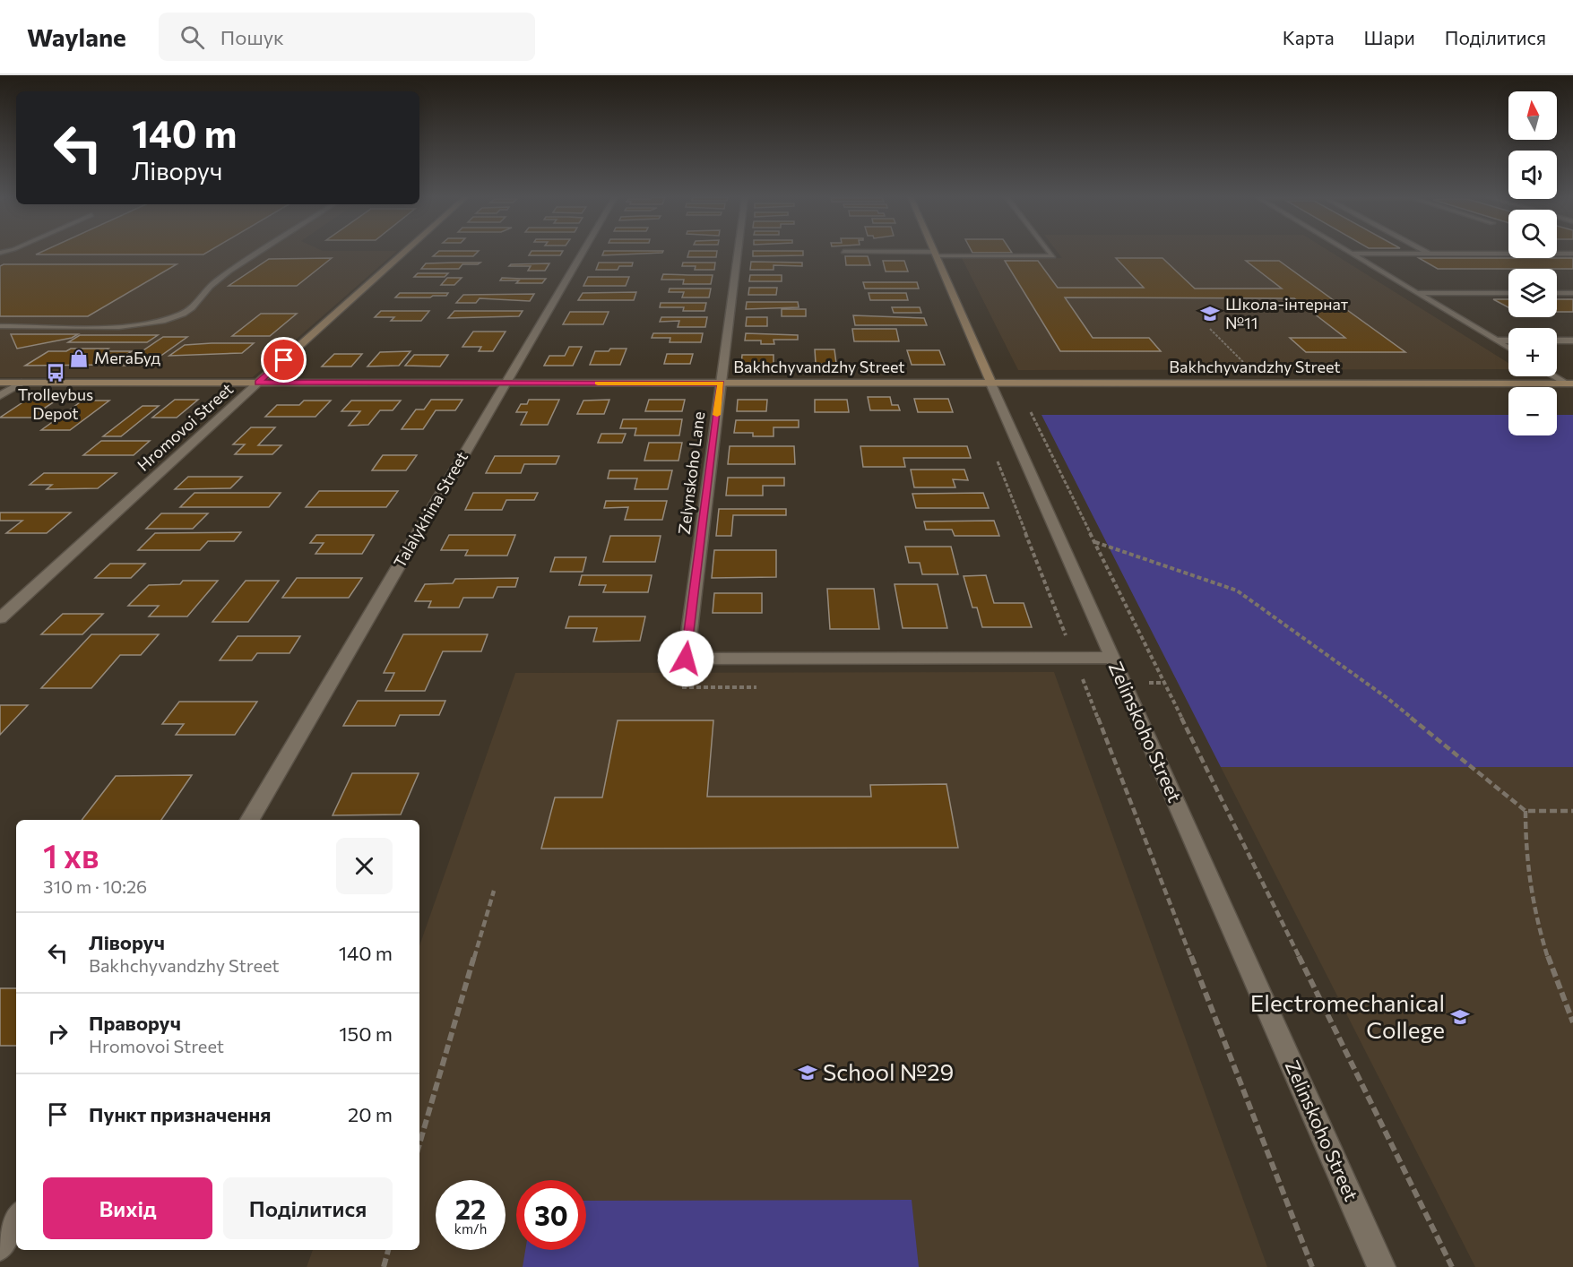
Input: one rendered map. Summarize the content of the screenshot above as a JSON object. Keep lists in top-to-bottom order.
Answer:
{
  "streets": {
    "street": [
      "Bakhchyvandzhy Street",
      "Hromovoi Street",
      "Zelynskoho Lane",
      "Talalykhina Street",
      "Zelinskoho Street"
    ]
  },
  "crossings": [
    ["Bakhchyvandzhy Street", "Hromovoi Street"],
    ["Bakhchyvandzhy Street", "Zelynskoho Lane"],
    ["Bakhchyvandzhy Street", "Talalykhina Street"],
    ["Bakhchyvandzhy Street", "Zelinskoho Street"]
  ],
  "places": {
    "school or university": ["Школа-інтернат №11", "Electromechanical College", "School №29"],
    "shop": ["МегаБуд"],
    "bus stop": ["Trolleybus Depot"]
  },
  "north": "top",
  "page": {
    "header": "Waylane",
    "search": "Пошук",
    "nav": ["Карта", "Шари", "Поділитися"],
    "map_buttons": ["+", "−"],
    "turn": ["140 m", "Ліворуч"],
    "heading": ["1 хв", "310 m · 10:26"],
    "list": [
      {
        "name": "Ліворуч",
        "note": "Bakhchyvandzhy Street",
        "value": "140 m"
      },
      {
        "name": "Праворуч",
        "note": "Hromovoi Street",
        "value": "150 m"
      },
      {
        "name": "Пункт призначення",
        "value": "20 m"
      }
    ],
    "buttons": ["Вихід", "Поділитися"],
    "speed": "22 km/h",
    "limit": "30"
  }
}
